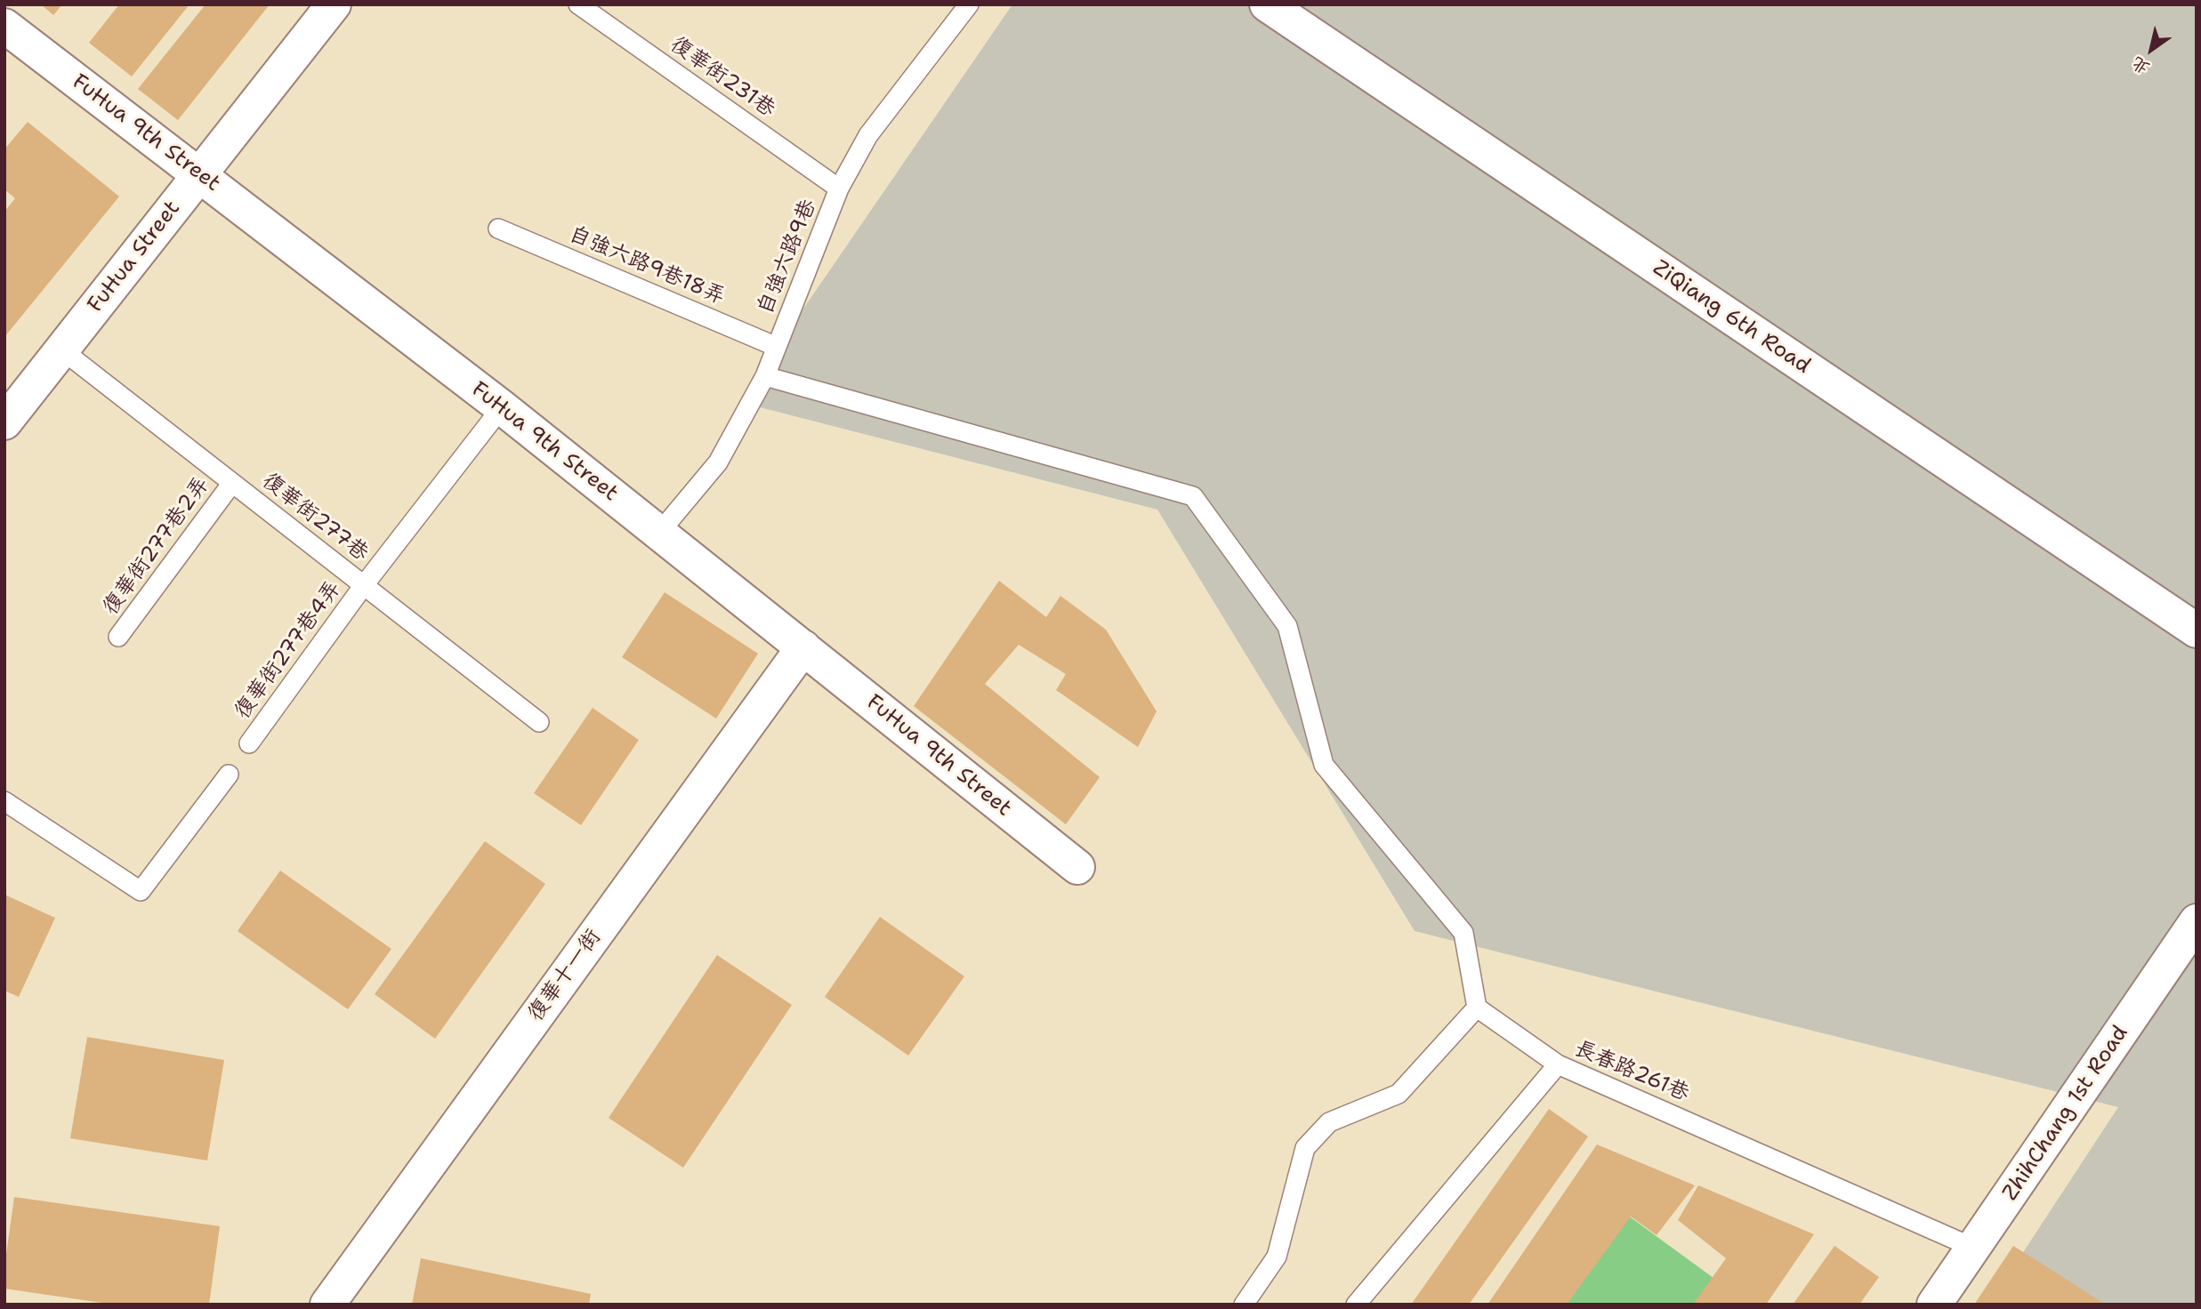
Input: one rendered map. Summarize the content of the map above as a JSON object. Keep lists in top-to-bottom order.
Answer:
{
  "streets": {
    "street": [
      "FuHua 9th Street",
      "FuHua Street",
      "ZiQiang 6th Road",
      "復華十一街",
      "ZhihChang 1st Road"
    ],
    "lane": [
      "復華街231巷",
      "自強六路9巷",
      "自強六路9巷18弄",
      "復華街277巷",
      "復華街277巷2弄",
      "復華街277巷4弄",
      "長春路261巷"
    ]
  },
  "crossings": [
    ["復華街231巷", "自強六路9巷"],
    ["FuHua 9th Street", "FuHua Street"],
    ["FuHua 9th Street", "自強六路9巷"],
    ["FuHua 9th Street", "復華街277巷4弄"],
    ["FuHua 9th Street", "復華十一街"],
    ["FuHua Street", "復華街277巷"],
    ["自強六路9巷", "自強六路9巷18弄"],
    ["復華街277巷", "復華街277巷2弄"],
    ["復華街277巷", "復華街277巷4弄"],
    ["長春路261巷", "ZhihChang 1st Road"]
  ],
  "north": "bottom left"
}
